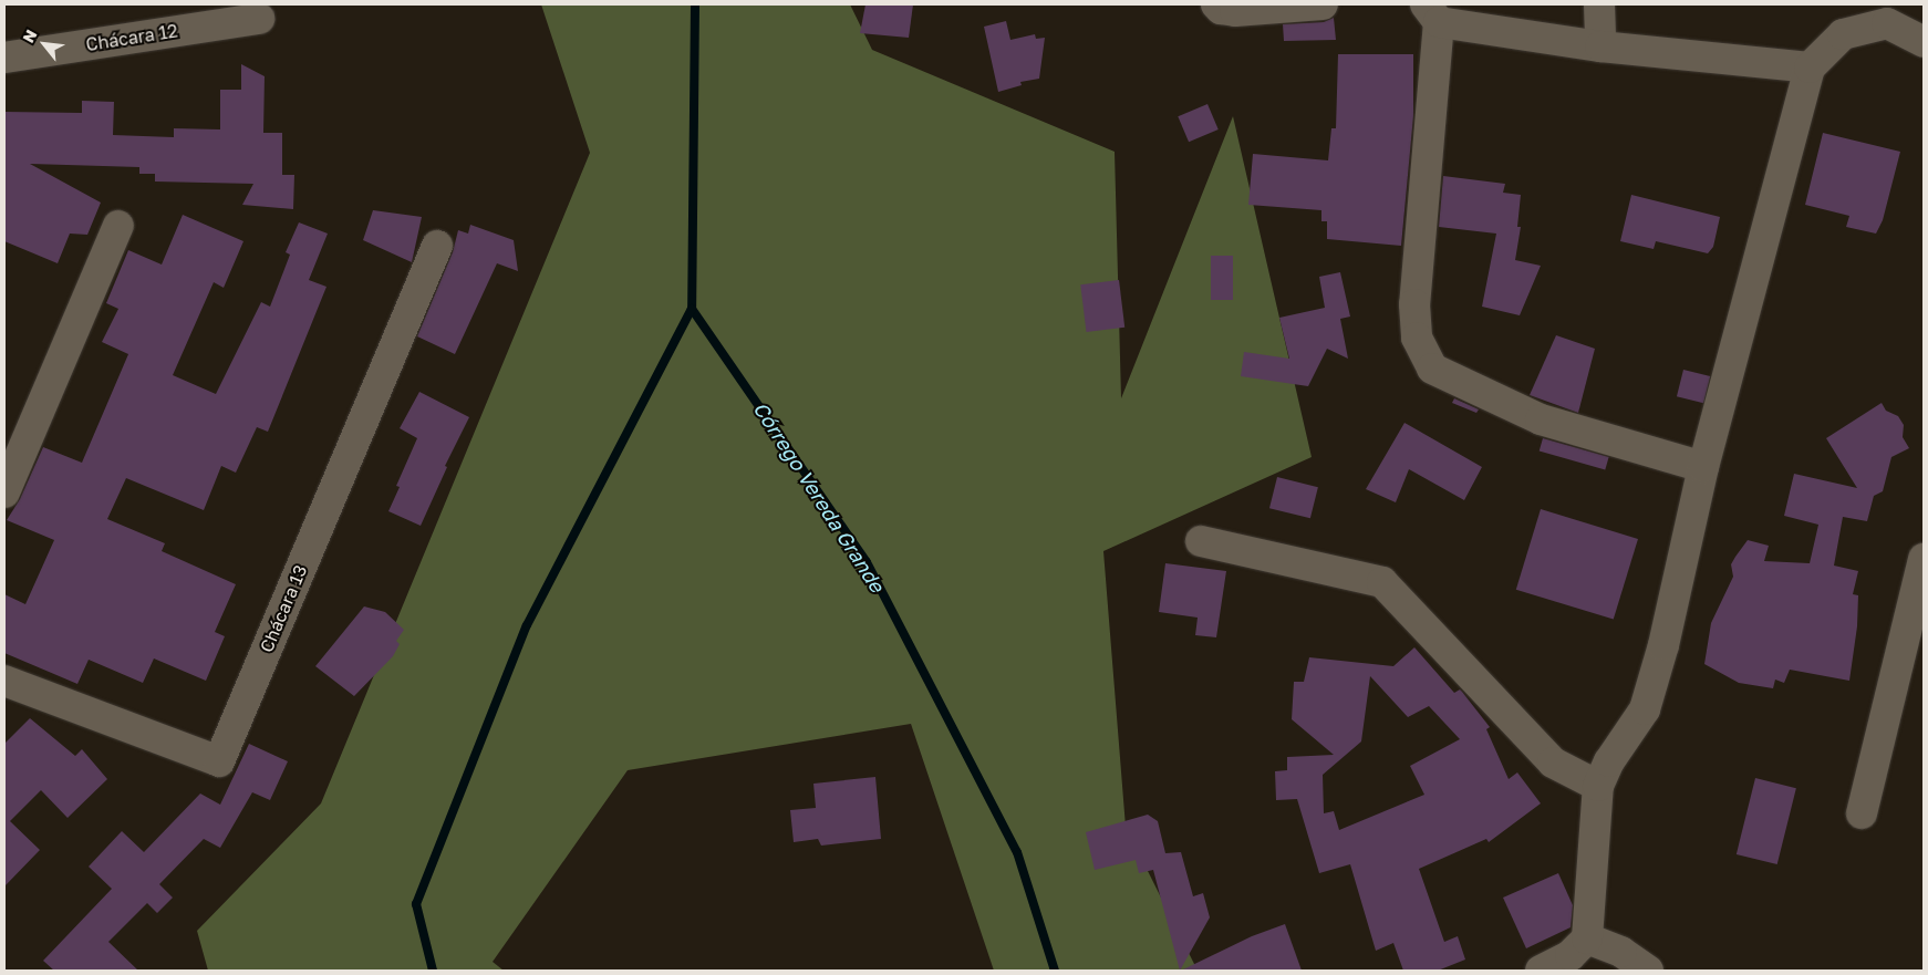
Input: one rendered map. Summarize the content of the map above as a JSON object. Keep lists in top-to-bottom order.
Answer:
{
  "streets": {
    "street": ["Chácara 12", "Chácara 13"]
  },
  "water": ["Córrego Vereda Grande"],
  "north": "top left"
}
